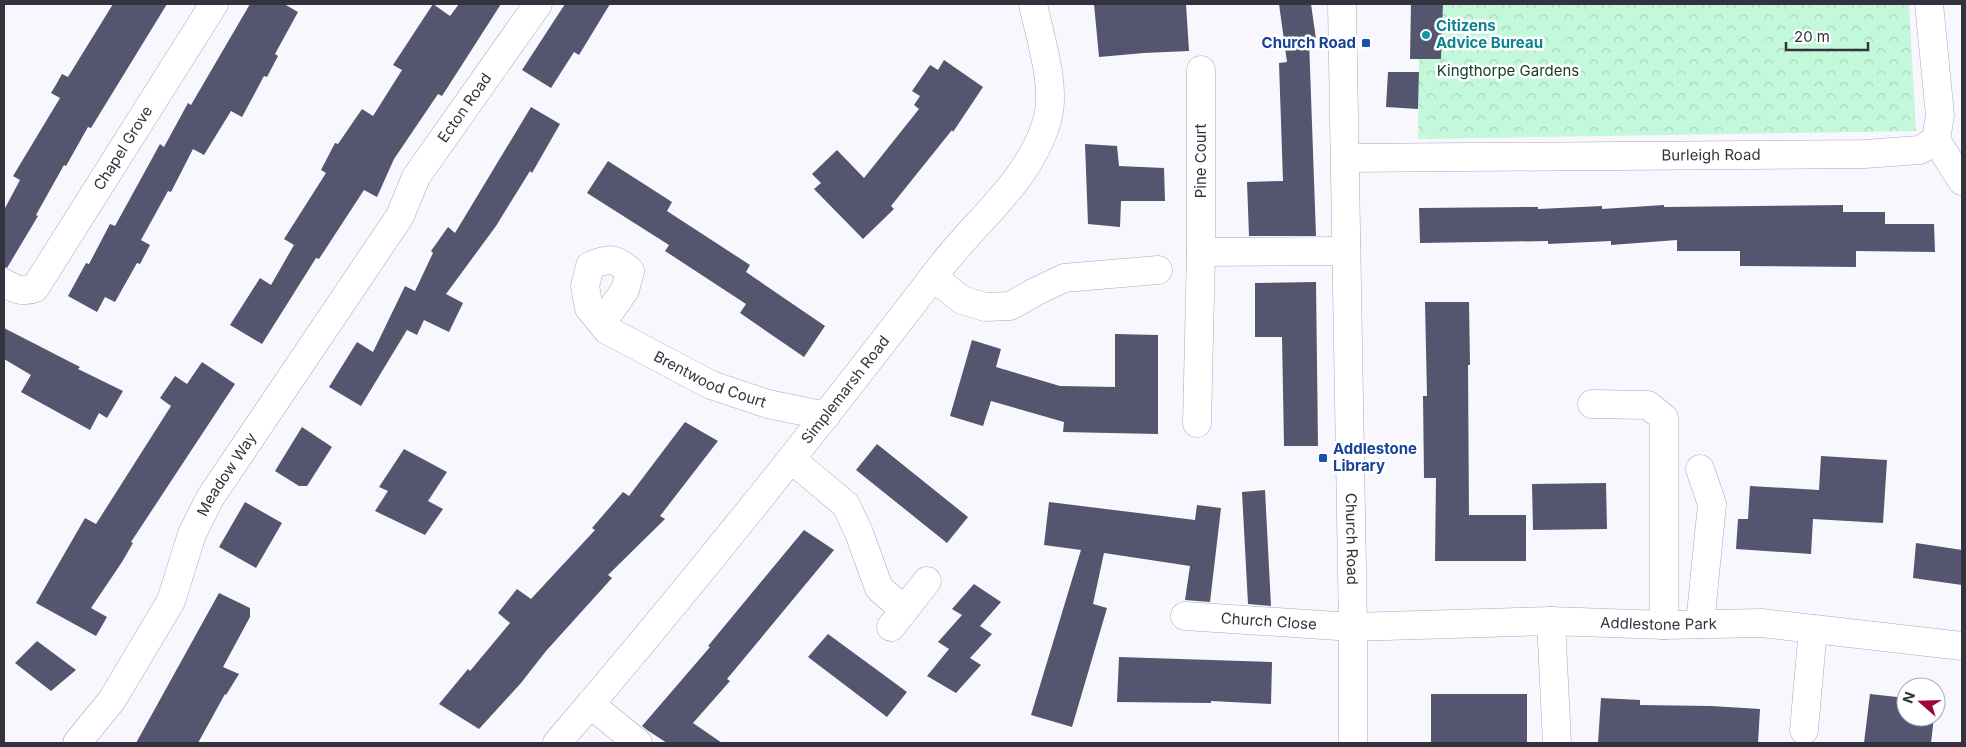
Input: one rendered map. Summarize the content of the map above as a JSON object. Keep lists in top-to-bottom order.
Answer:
{
  "streets": {
    "street": [
      "Ecton Road",
      "Chapel Grove",
      "Burleigh Road",
      "Pine Court",
      "Brentwood Court",
      "Simplemarsh Road",
      "Meadow Way",
      "Church Road",
      "Church Close",
      "Addlestone Park"
    ]
  },
  "crossings": [
    ["Ecton Road", "Meadow Way"],
    ["Burleigh Road", "Church Road"],
    ["Brentwood Court", "Simplemarsh Road"],
    ["Church Road", "Church Close"],
    ["Church Road", "Addlestone Park"],
    ["Church Close", "Addlestone Park"]
  ],
  "parks": ["Kingthorpe Gardens"],
  "places": {
    "other": ["Citizens Advice Bureau"],
    "transit": ["Church Road", "Addlestone Library"]
  },
  "scale_bar": "20 m",
  "north": "left"
}
